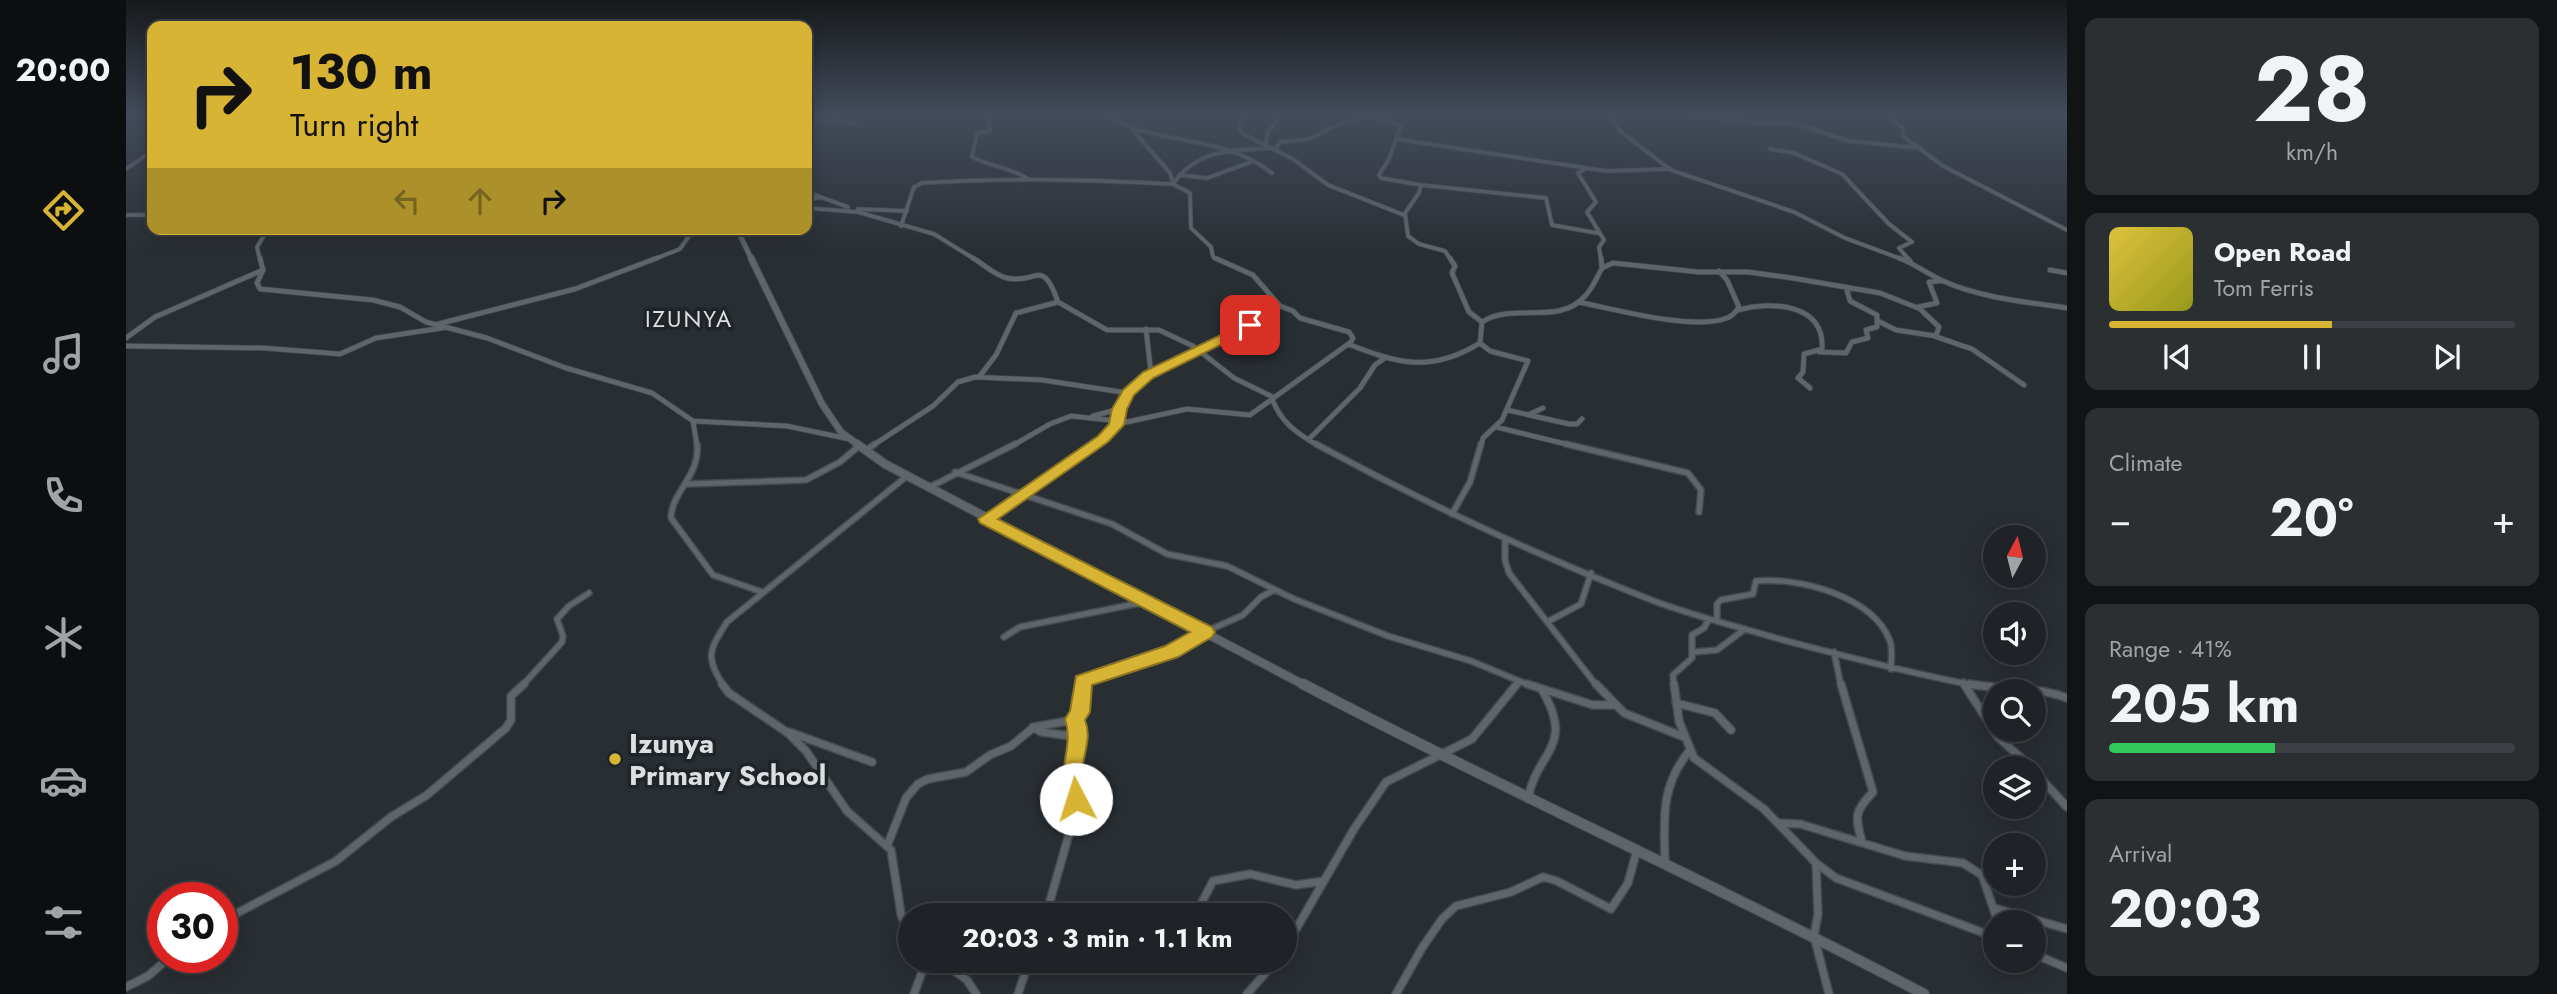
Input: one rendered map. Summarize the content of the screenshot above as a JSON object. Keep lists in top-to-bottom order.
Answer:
{
  "districts": ["IZUNYA"],
  "places": ["Izunya Primary School"],
  "north": "top",
  "page": {
    "tabs": "20:00",
    "tile": [
      ["28", "km/h"],
      "Climate",
      ["Range · 41%", "205 km"],
      ["Arrival", "20:03"]
    ],
    "turn": ["130 m", "Turn right"],
    "song": ["Open Road", "Tom Ferris"],
    "heat": ["−", "20°", "+"],
    "map_buttons": ["+", "−"],
    "limit": "30",
    "trip": "20:03 · 3 min · 1.1 km"
  }
}
